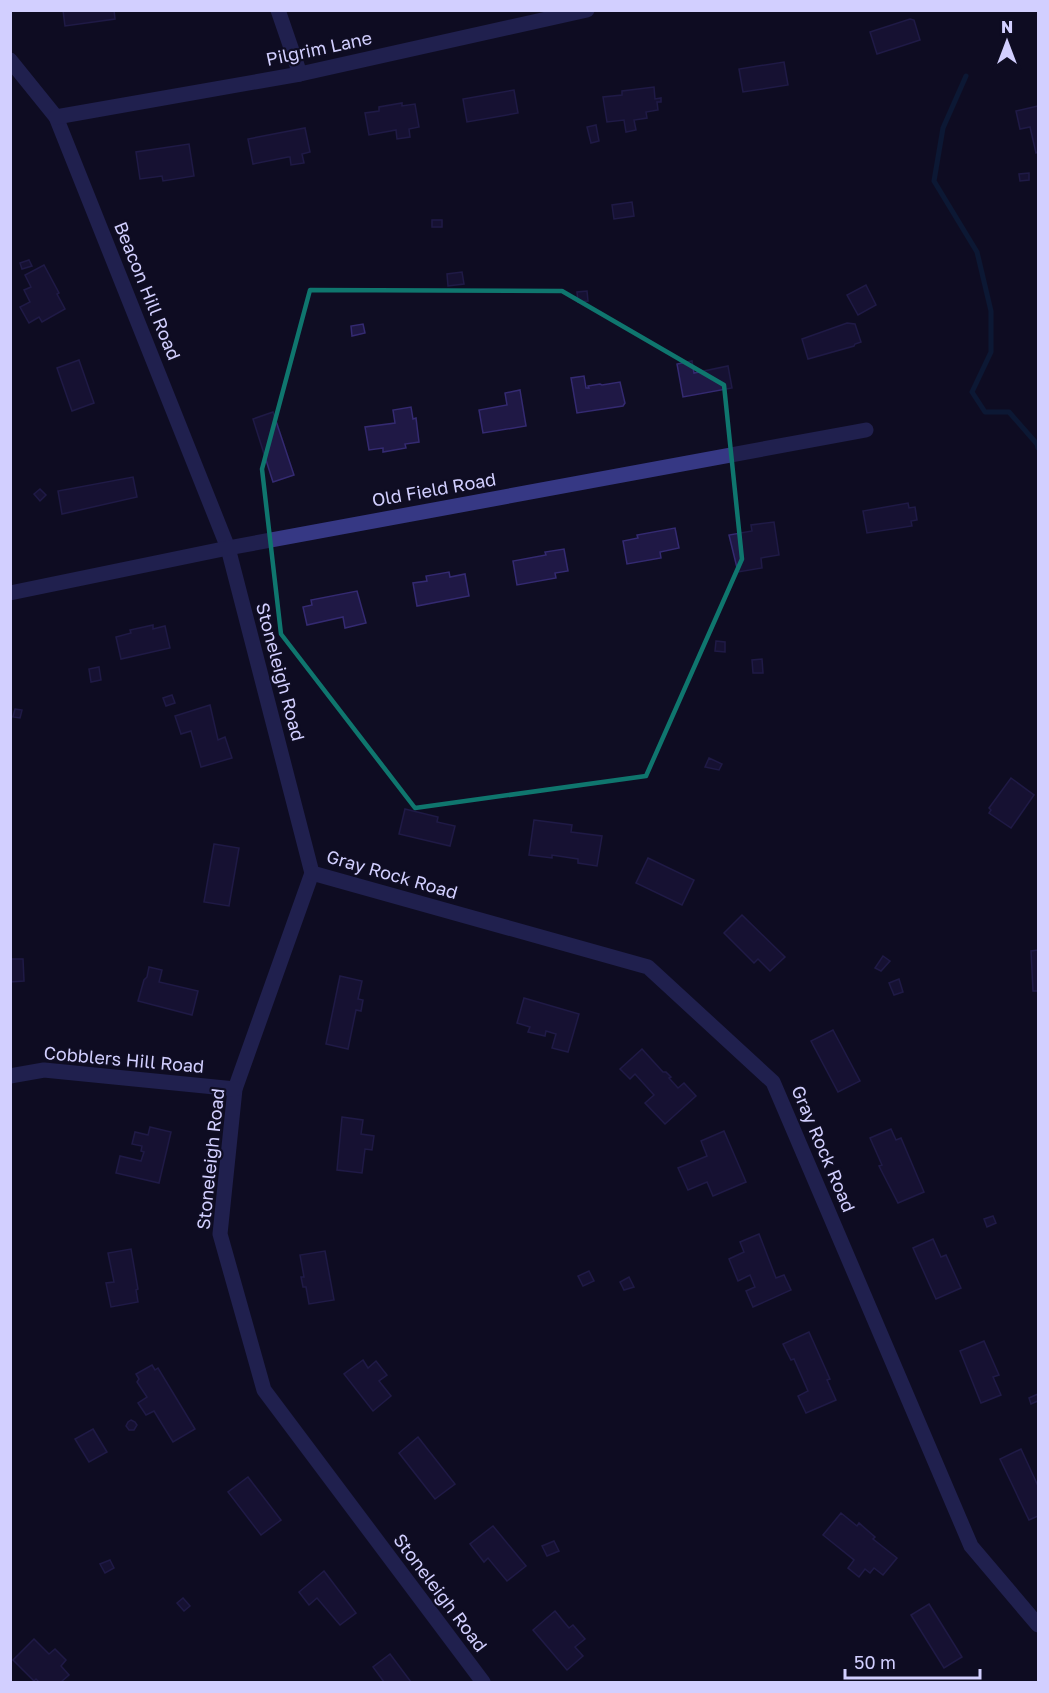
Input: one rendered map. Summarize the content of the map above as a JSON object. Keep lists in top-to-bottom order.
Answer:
{
  "streets": {
    "street": [
      "Pilgrim Lane",
      "Beacon Hill Road",
      "Old Field Road",
      "Stoneleigh Road",
      "Gray Rock Road",
      "Cobblers Hill Road"
    ]
  },
  "crossings": [
    ["Pilgrim Lane", "Beacon Hill Road"],
    ["Beacon Hill Road", "Old Field Road"],
    ["Beacon Hill Road", "Stoneleigh Road"],
    ["Old Field Road", "Stoneleigh Road"],
    ["Stoneleigh Road", "Gray Rock Road"],
    ["Stoneleigh Road", "Cobblers Hill Road"]
  ],
  "scale_bar": "50 m",
  "north": "top"
}
